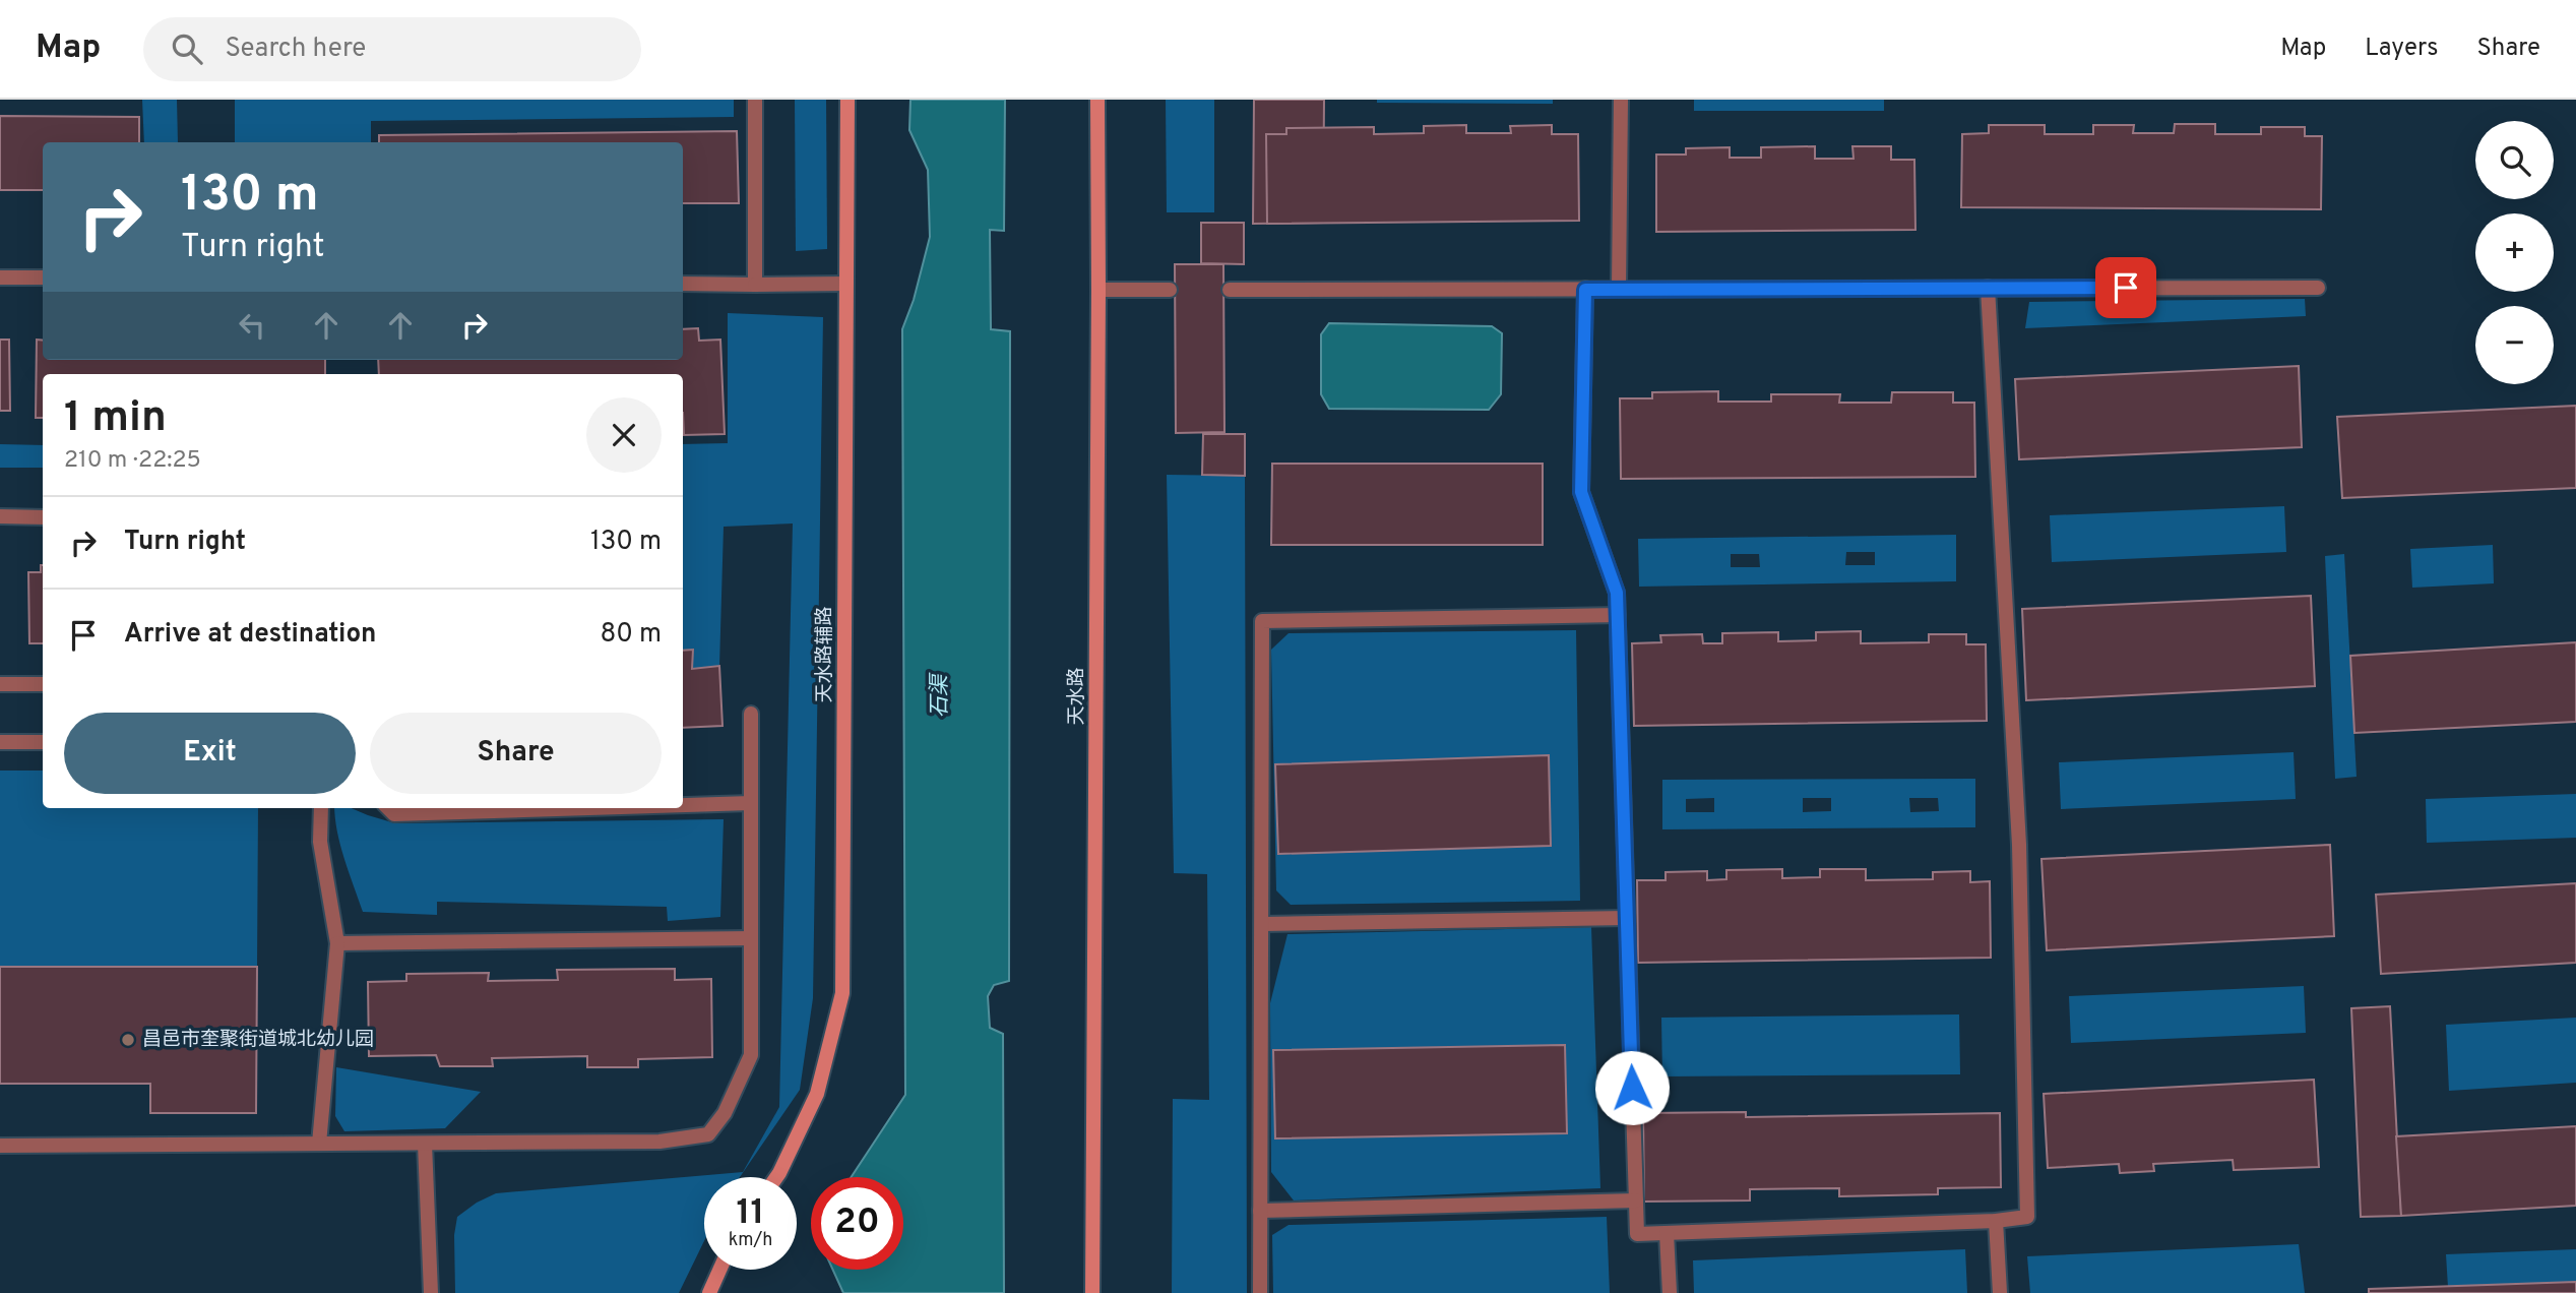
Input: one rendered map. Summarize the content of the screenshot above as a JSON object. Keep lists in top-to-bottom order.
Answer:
{
  "streets": {
    "street": ["天水路辅路", "天水路"]
  },
  "water": ["石渠"],
  "places": ["昌邑市奎聚街道城北幼儿园"],
  "page": {
    "header": "Map",
    "search": "Search here",
    "nav": ["Map", "Layers", "Share"],
    "map_buttons": ["+", "−"],
    "turn": ["130 m", "Turn right"],
    "heading": ["1 min", "210 m · 22:25"],
    "list": [
      {
        "name": "Turn right",
        "value": "130 m"
      },
      {
        "name": "Arrive at destination",
        "value": "80 m"
      }
    ],
    "buttons": ["Exit", "Share"],
    "speed": "11 km/h",
    "limit": "20"
  }
}
